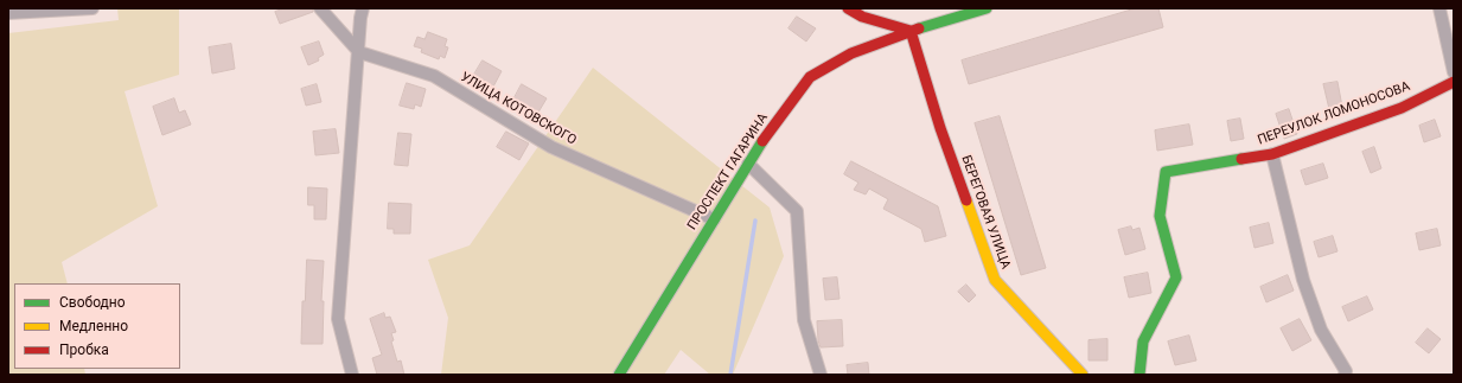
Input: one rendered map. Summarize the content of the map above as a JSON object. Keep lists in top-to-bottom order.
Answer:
{
  "streets": {
    "street": [
      "УЛИЦА КОТОВСКОГО",
      "ПЕРЕУЛОК ЛОМОНОСОВА",
      "ПРОСПЕКТ ГАГАРИНА",
      "БЕРЕГОВАЯ УЛИЦА"
    ]
  },
  "crossings": [
    ["УЛИЦА КОТОВСКОГО", "ПРОСПЕКТ ГАГАРИНА"],
    ["ПРОСПЕКТ ГАГАРИНА", "БЕРЕГОВАЯ УЛИЦА"]
  ],
  "legend": ["Свободно", "Медленно", "Пробка"]
}
